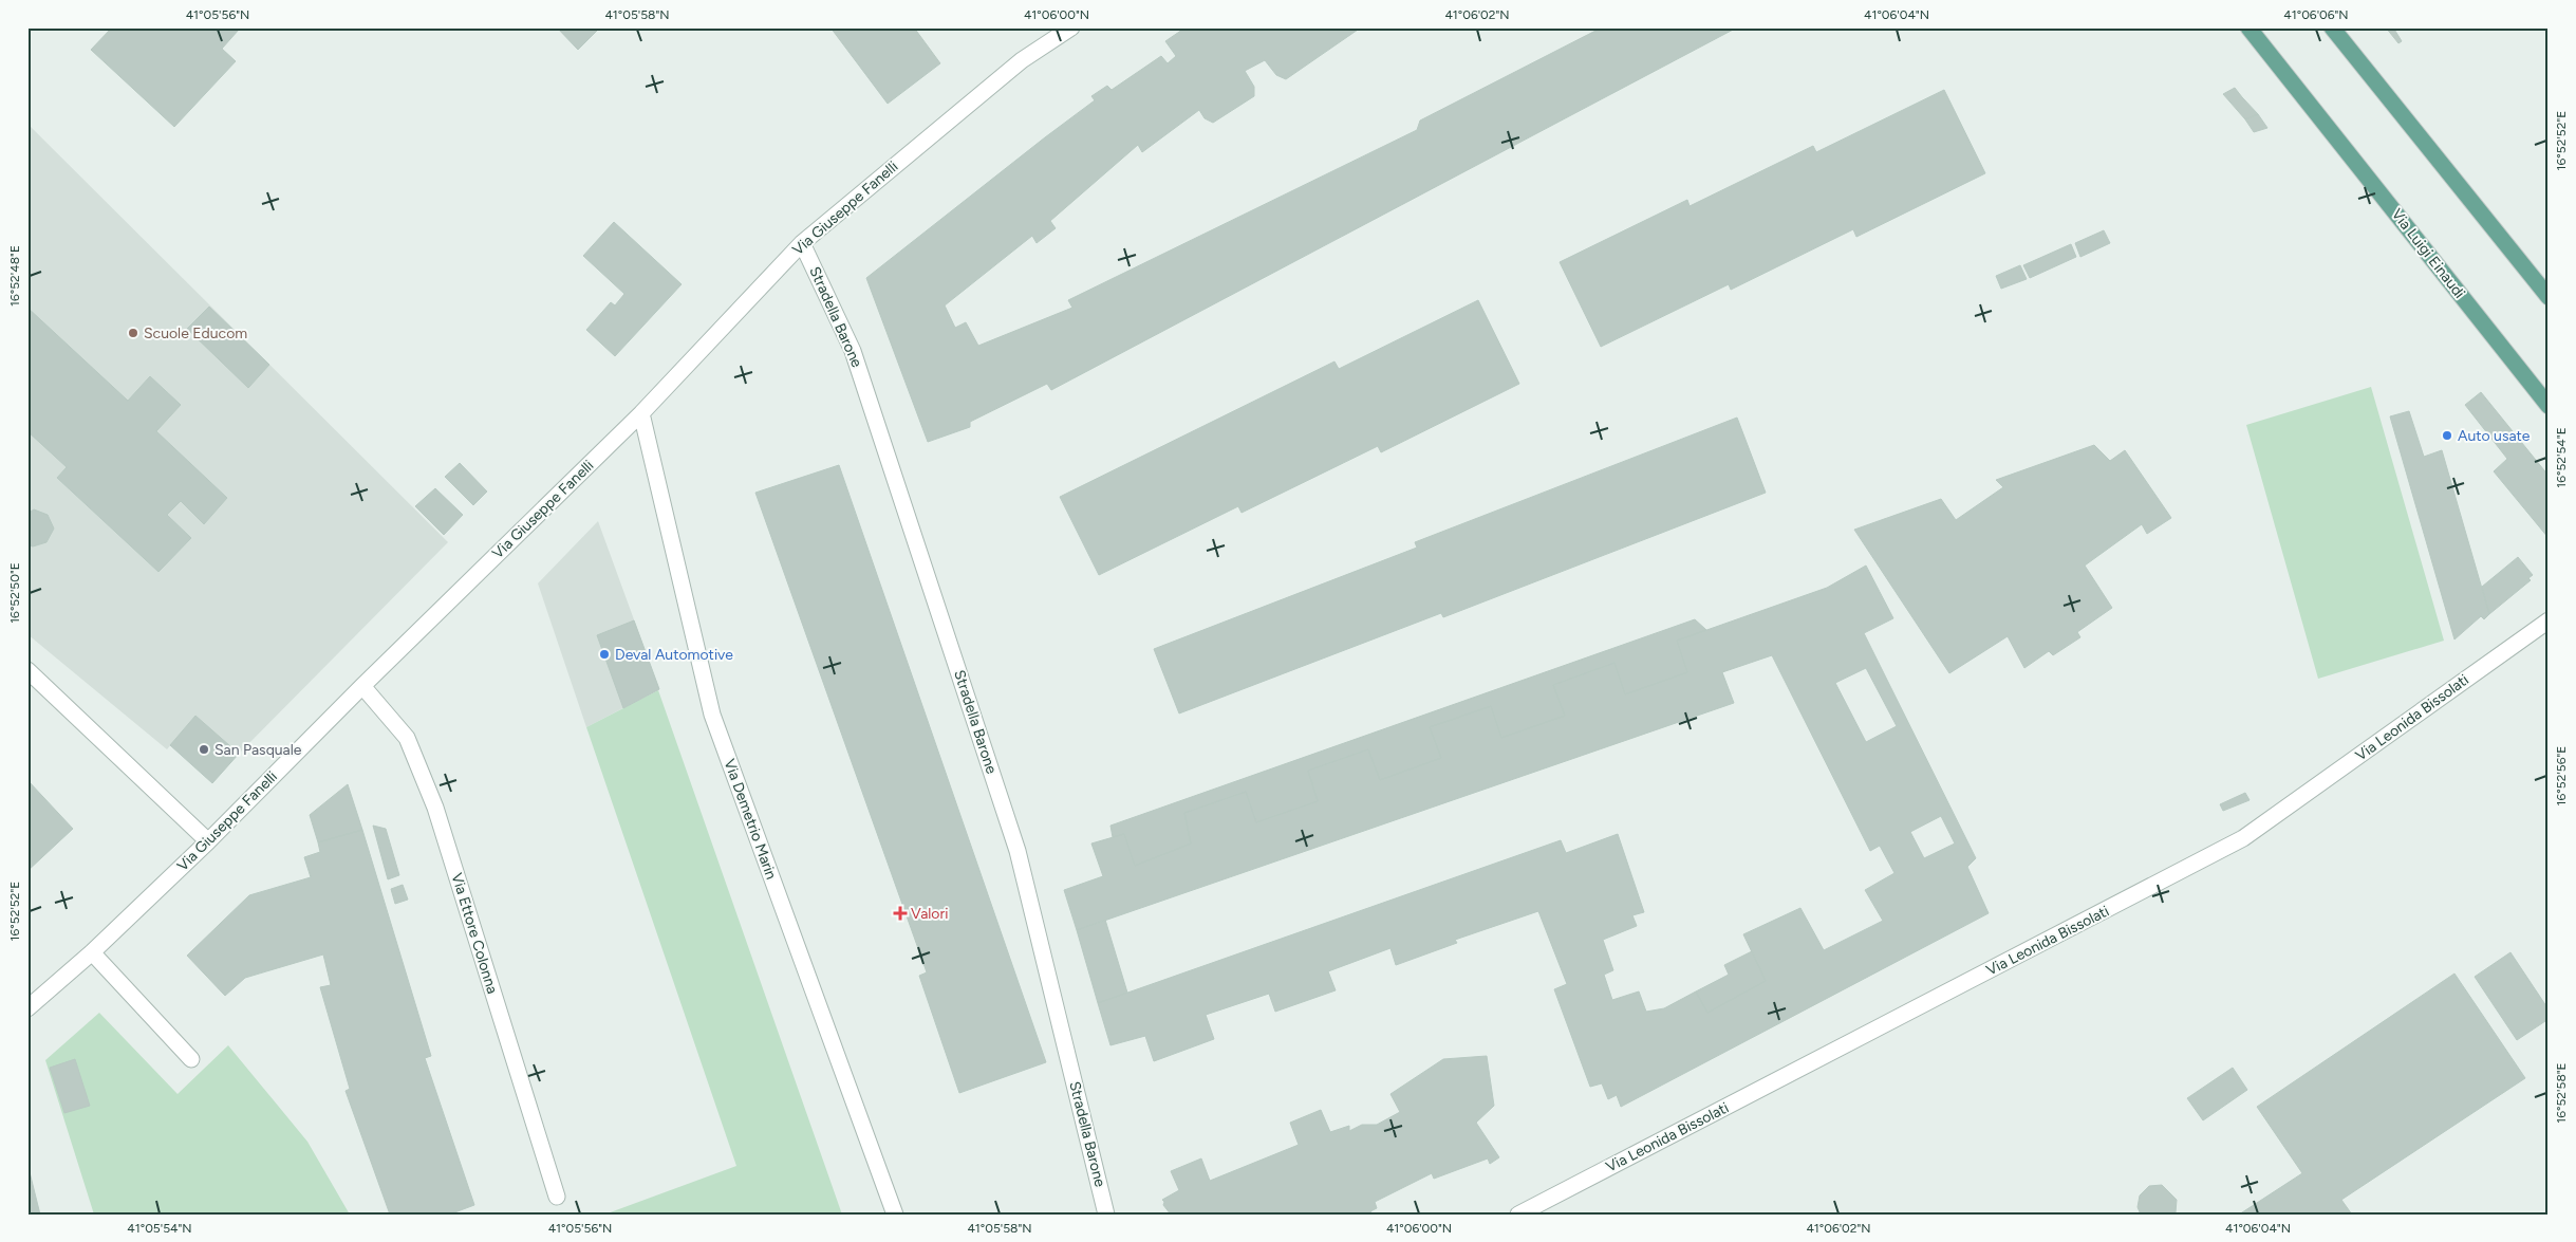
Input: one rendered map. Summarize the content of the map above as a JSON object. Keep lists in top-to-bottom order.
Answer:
{
  "streets": {
    "main road": ["Via Luigi Einaudi"],
    "street": [
      "Via Giuseppe Fanelli",
      "Stradella Barone",
      "Via Leonida Bissolati",
      "Via Demetrio Marin",
      "Via Ettore Colonna"
    ]
  },
  "crossings": [
    ["Via Giuseppe Fanelli", "Stradella Barone"],
    ["Via Giuseppe Fanelli", "Via Demetrio Marin"],
    ["Via Giuseppe Fanelli", "Via Ettore Colonna"]
  ],
  "places": {
    "other": [
      "Scuole Educom",
      "Auto usate",
      "Deval Automotive",
      "San Pasquale"
    ],
    "health": ["Valori"]
  },
  "coordinates": [
    "41°05'56\"N",
    "41°05'58\"N",
    "41°06'00\"N",
    "41°06'02\"N",
    "41°06'04\"N",
    "41°06'06\"N",
    "16°52'52\"E",
    "16°52'48\"E",
    "16°52'54\"E",
    "16°52'50\"E",
    "16°52'56\"E",
    "16°52'58\"E",
    "41°05'54\"N"
  ]
}
